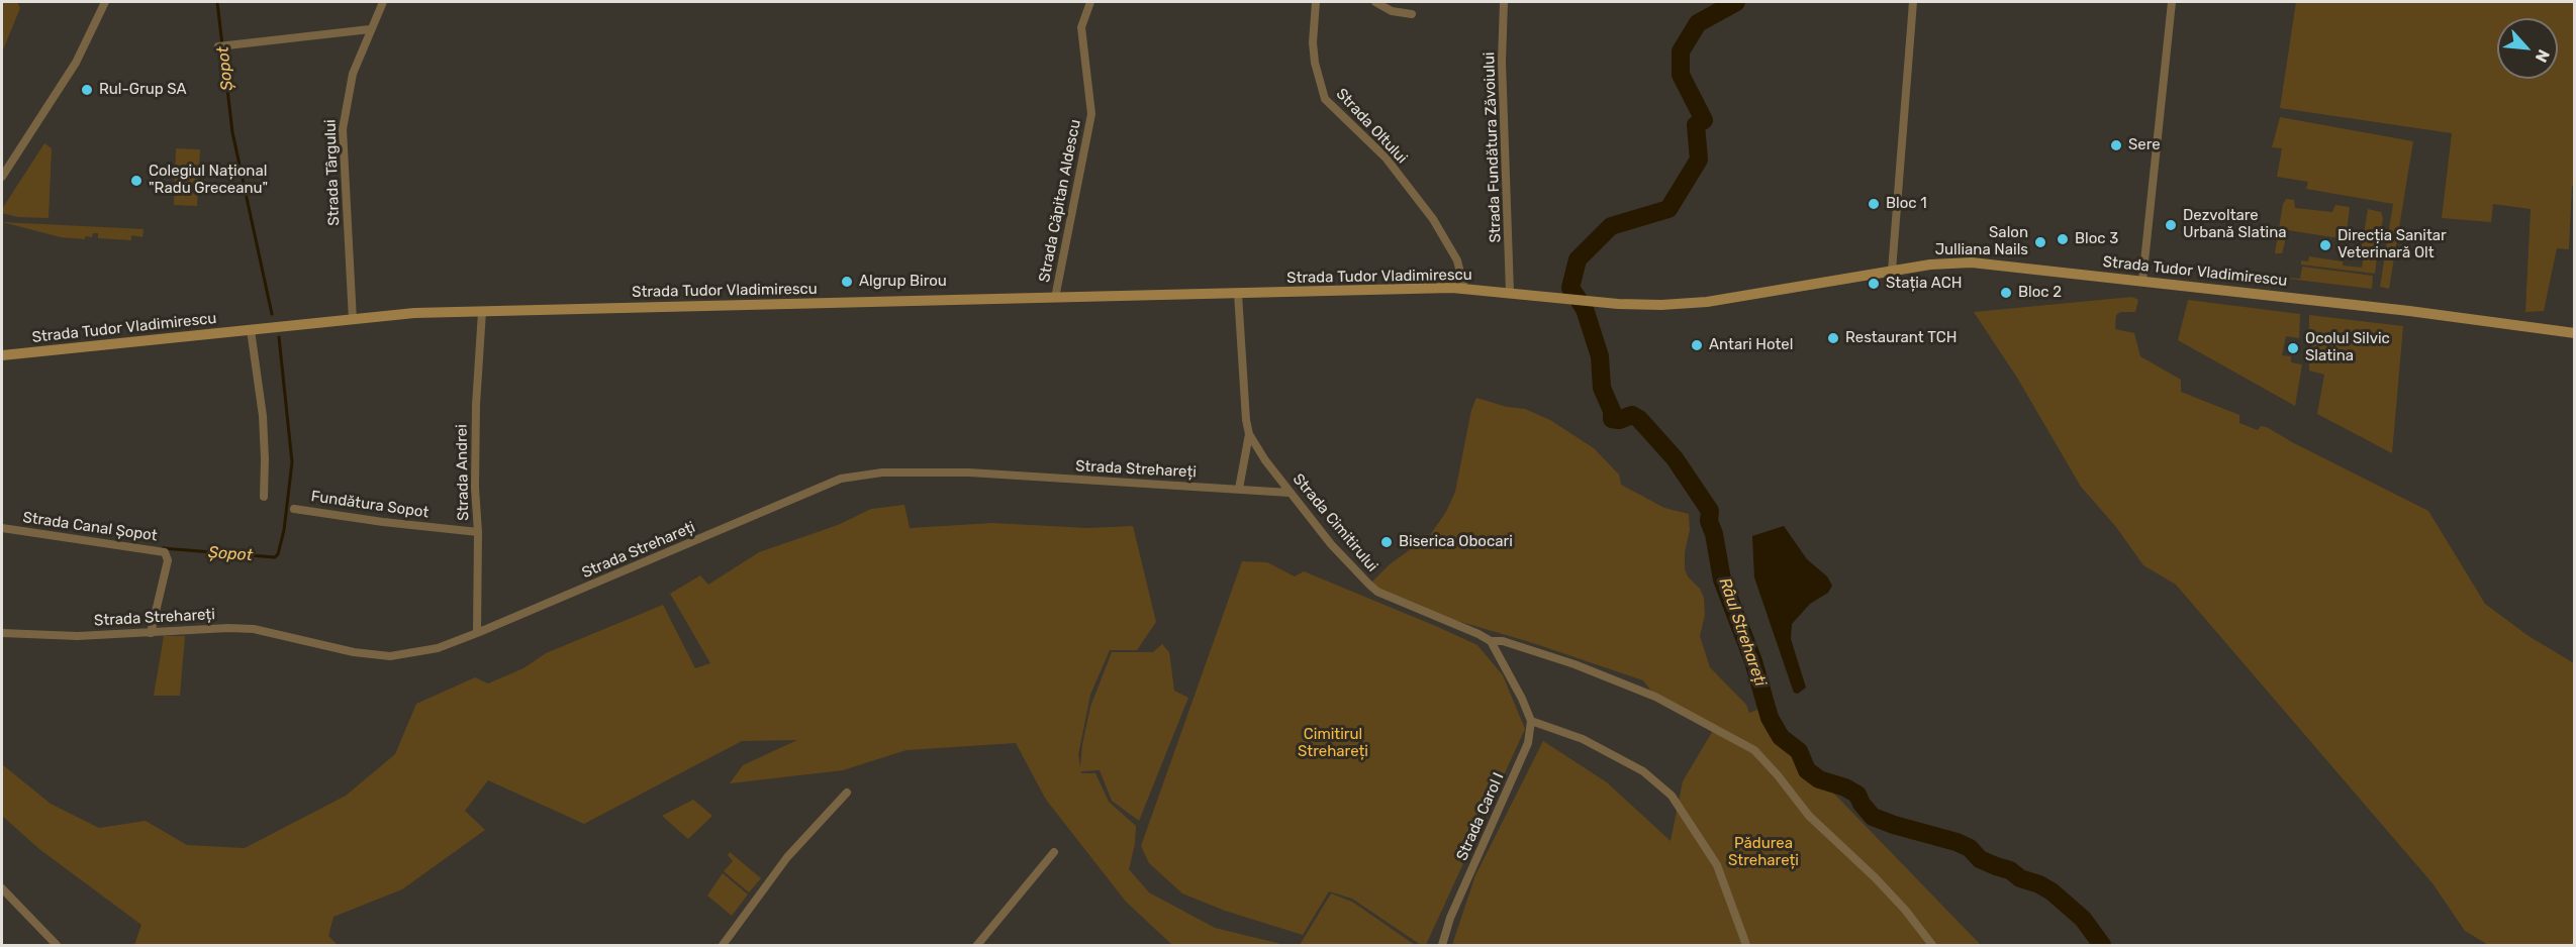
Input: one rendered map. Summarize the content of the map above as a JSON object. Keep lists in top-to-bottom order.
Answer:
{
  "streets": {
    "main road": ["Strada Tudor Vladimirescu"],
    "street": [
      "Strada Oltului",
      "Strada Fundătura Zăvoiului",
      "Strada Târgului",
      "Strada Căpitan Aldescu",
      "Strada Strehareți",
      "Strada Andrei",
      "Fundătura Sopot",
      "Strada Cimitirului",
      "Strada Canal Șopot",
      "Strada Carol I"
    ]
  },
  "crossings": [
    ["Strada Oltului", "Strada Tudor Vladimirescu"],
    ["Strada Fundătura Zăvoiului", "Strada Tudor Vladimirescu"],
    ["Strada Târgului", "Strada Tudor Vladimirescu"],
    ["Strada Căpitan Aldescu", "Strada Tudor Vladimirescu"],
    ["Strada Tudor Vladimirescu", "Strada Andrei"],
    ["Strada Tudor Vladimirescu", "Strada Cimitirului"],
    ["Strada Strehareți", "Strada Andrei"],
    ["Strada Strehareți", "Strada Cimitirului"],
    ["Strada Strehareți", "Strada Canal Șopot"],
    ["Strada Andrei", "Fundătura Sopot"]
  ],
  "water": ["Șopot", "Râul Strehareți"],
  "parks": ["Cimitirul Strehareți", "Pădurea Strehareți"],
  "places": [
    "Rul-Grup SA",
    "Sere",
    "Colegiul Național \"Radu Greceanu\"",
    "Bloc 1",
    "Dezvoltare Urbană Slatina",
    "Bloc 3",
    "Salon Julliana Nails",
    "Direcția Sanitar Veterinară Olt",
    "Algrup Birou",
    "Stația ACH",
    "Bloc 2",
    "Restaurant TCH",
    "Antari Hotel",
    "Ocolul Silvic Slatina",
    "Biserica Obocari"
  ],
  "north": "bottom right"
}
